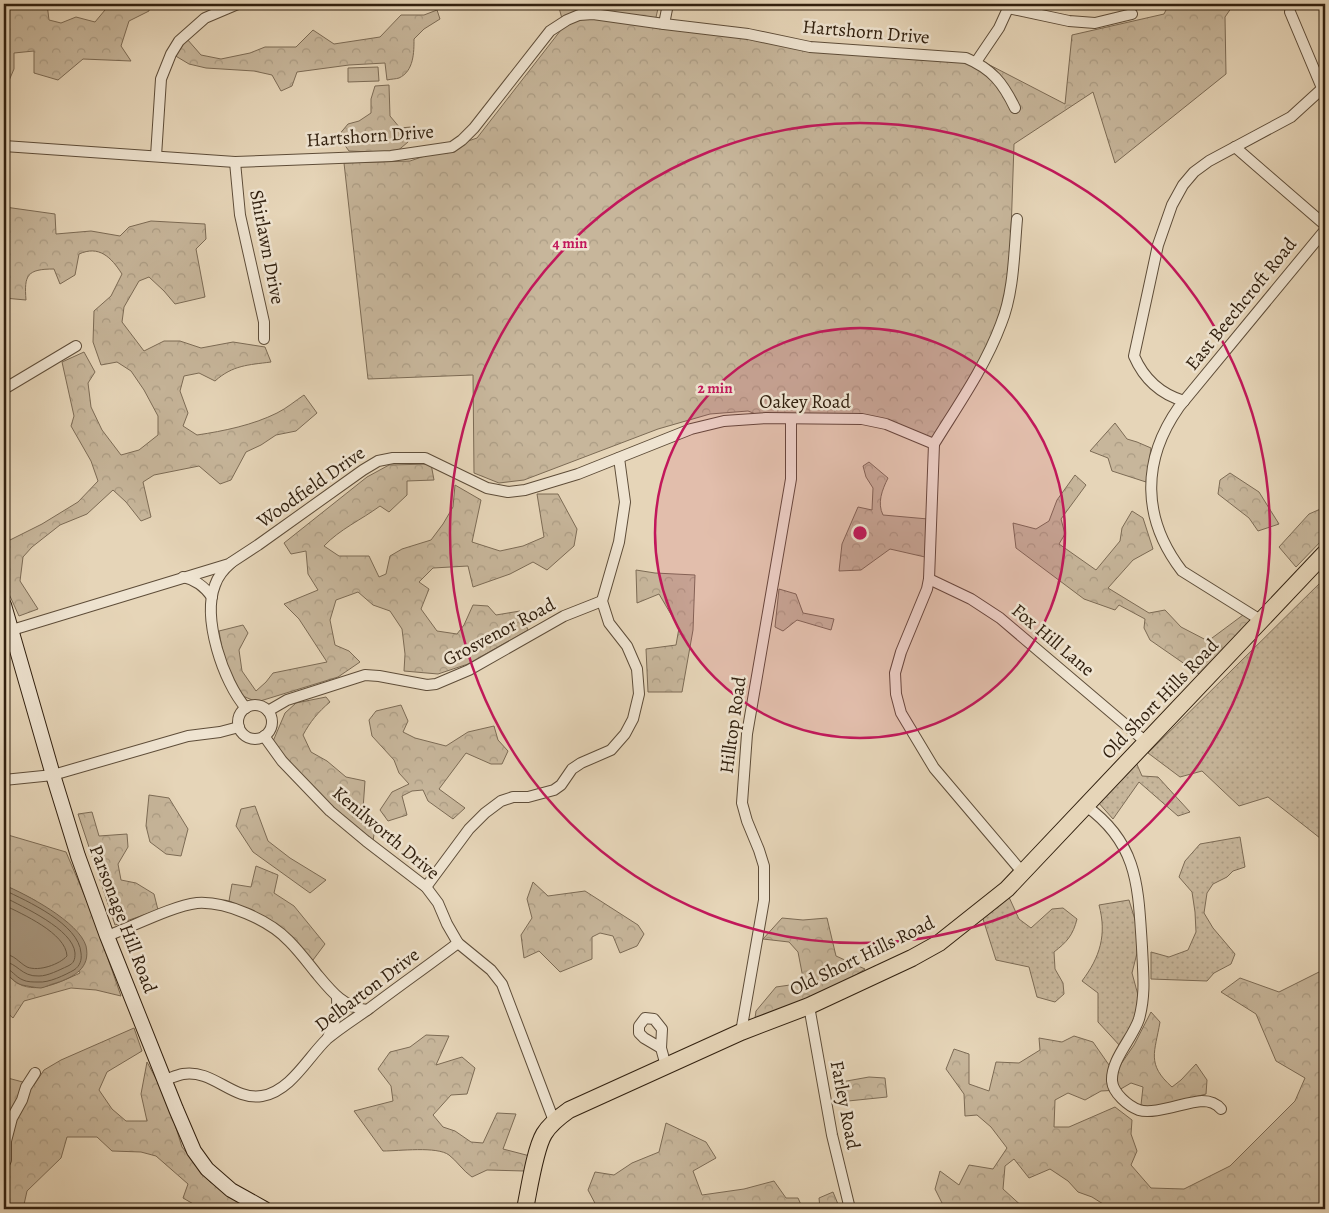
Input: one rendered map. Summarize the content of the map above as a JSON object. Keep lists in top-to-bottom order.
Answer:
{
  "streets": {
    "main road": ["Old Short Hills Road"],
    "street": [
      "Hartshorn Drive",
      "Shirlawn Drive",
      "East Beechcroft Road",
      "Oakey Road",
      "Woodfield Drive",
      "Grosvenor Road",
      "Fox Hill Lane",
      "Hilltop Road",
      "Kenilworth Drive",
      "Parsonage Hill Road",
      "Delbarton Drive",
      "Farley Road"
    ]
  },
  "crossings": [
    ["Hartshorn Drive", "Shirlawn Drive"],
    ["East Beechcroft Road", "Old Short Hills Road"],
    ["Oakey Road", "Woodfield Drive"],
    ["Oakey Road", "Hilltop Road"],
    ["Woodfield Drive", "Parsonage Hill Road"],
    ["Grosvenor Road", "Kenilworth Drive"],
    ["Fox Hill Lane", "Old Short Hills Road"],
    ["Old Short Hills Road", "Hilltop Road"],
    ["Old Short Hills Road", "Kenilworth Drive"],
    ["Old Short Hills Road", "Farley Road"],
    ["Kenilworth Drive", "Delbarton Drive"],
    ["Parsonage Hill Road", "Delbarton Drive"]
  ],
  "rings": ["4 min", "2 min"]
}
